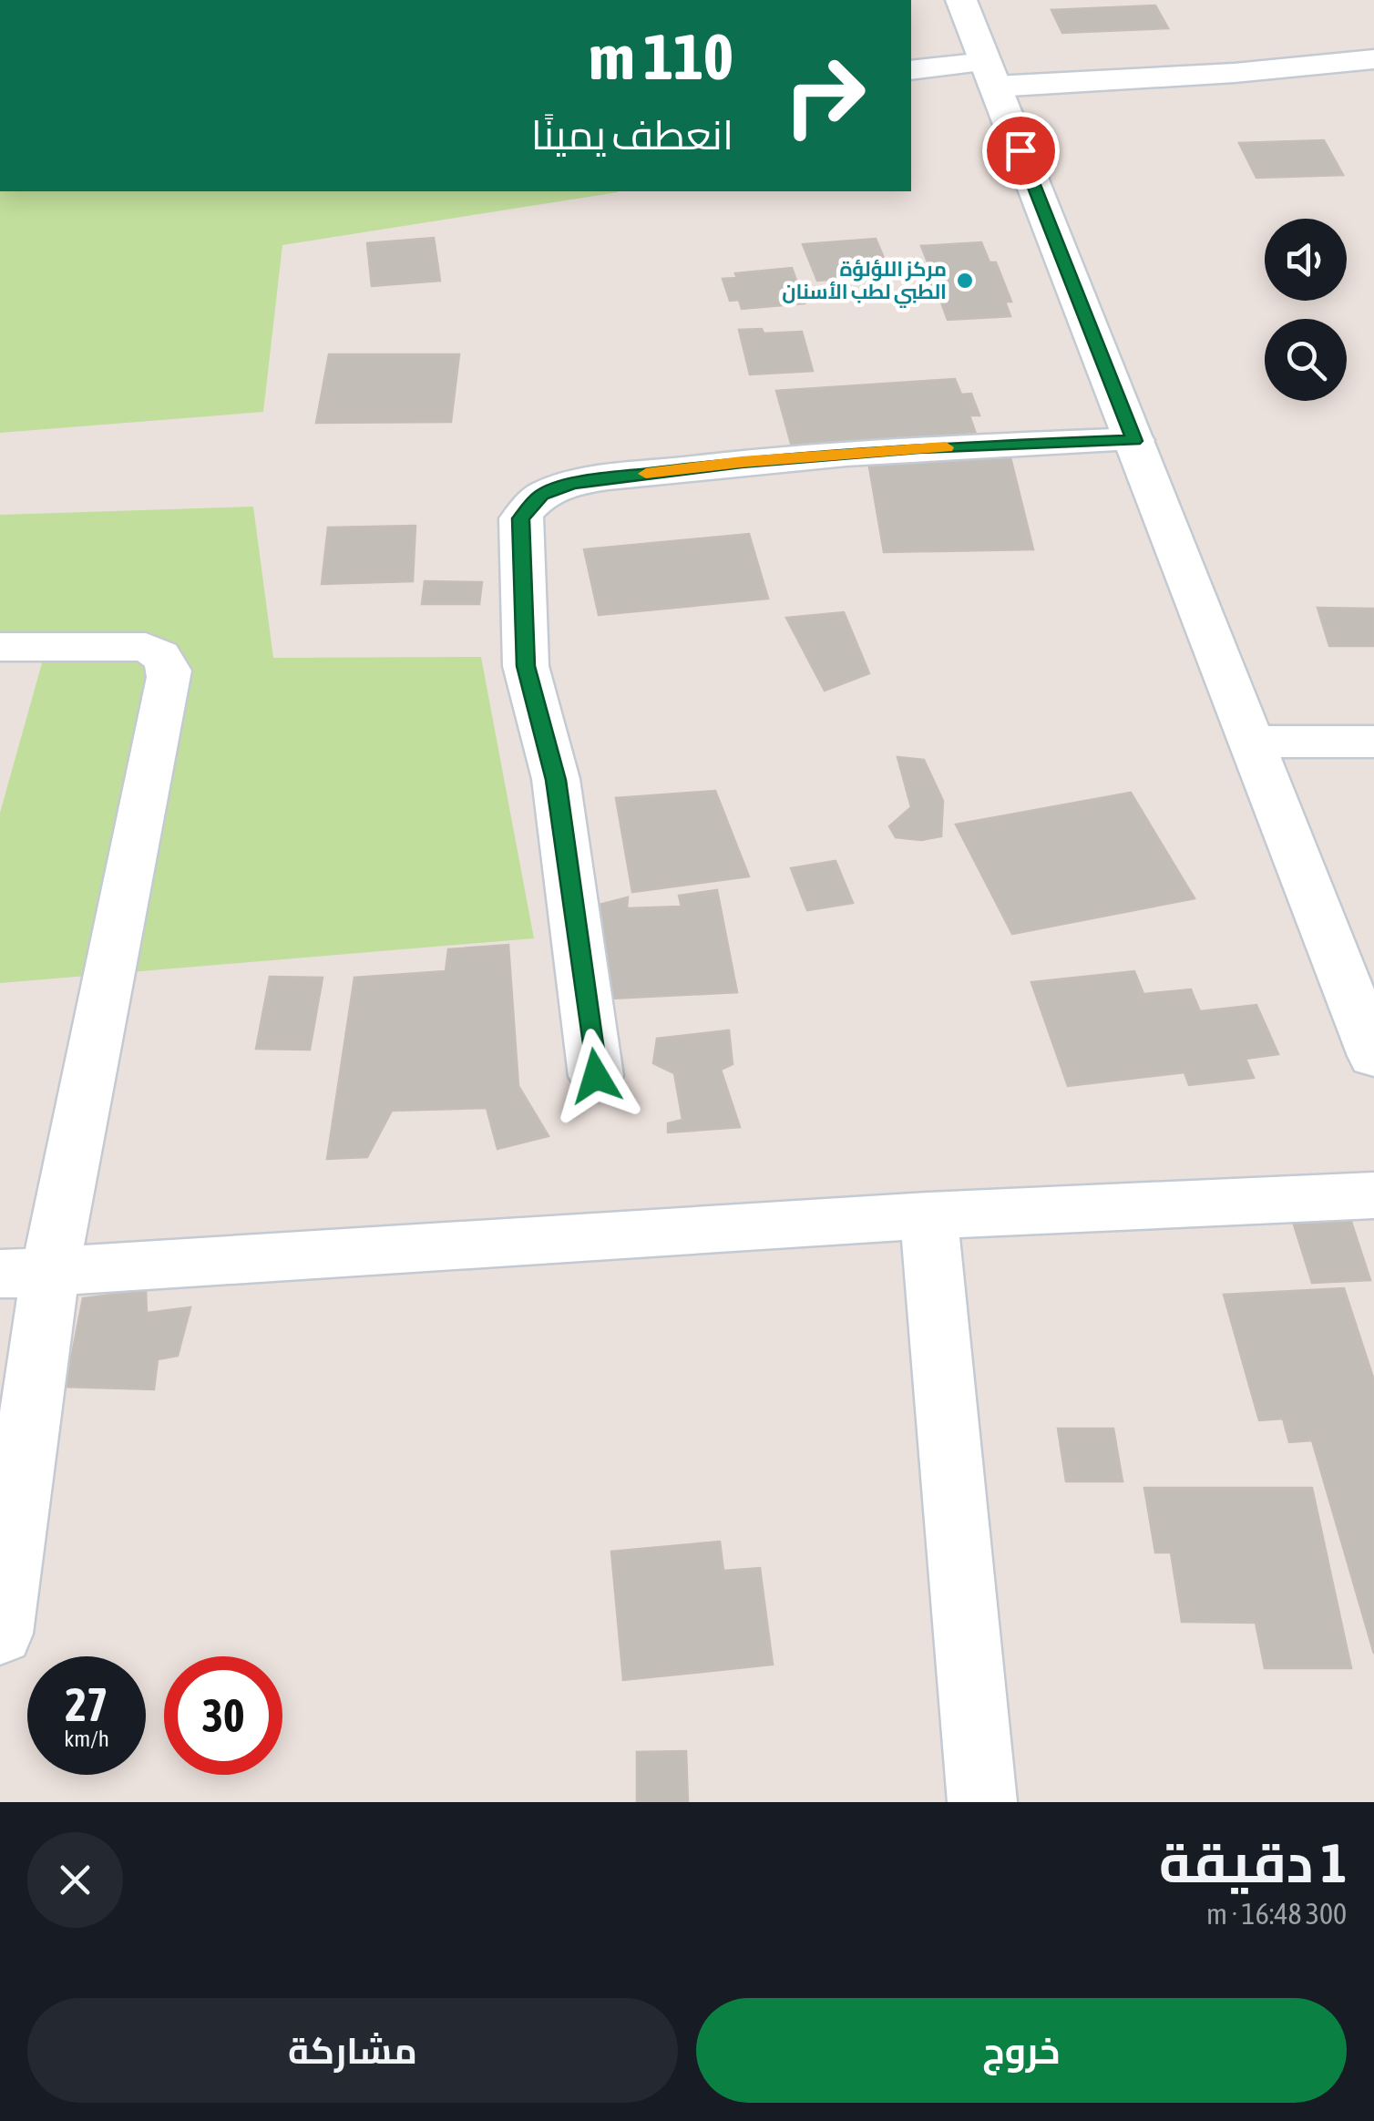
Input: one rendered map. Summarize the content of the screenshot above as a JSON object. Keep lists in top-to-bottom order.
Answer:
{
  "places": ["مركز اللؤلؤة الطبي لطب الأسنان"],
  "page": {
    "turn": ["110 m", "انعطف يمينًا"],
    "speed": "27 km/h",
    "limit": "30",
    "heading": ["1 دقيقة", "300 m · 16:48"],
    "buttons": ["خروج", "مشاركة"]
  }
}
